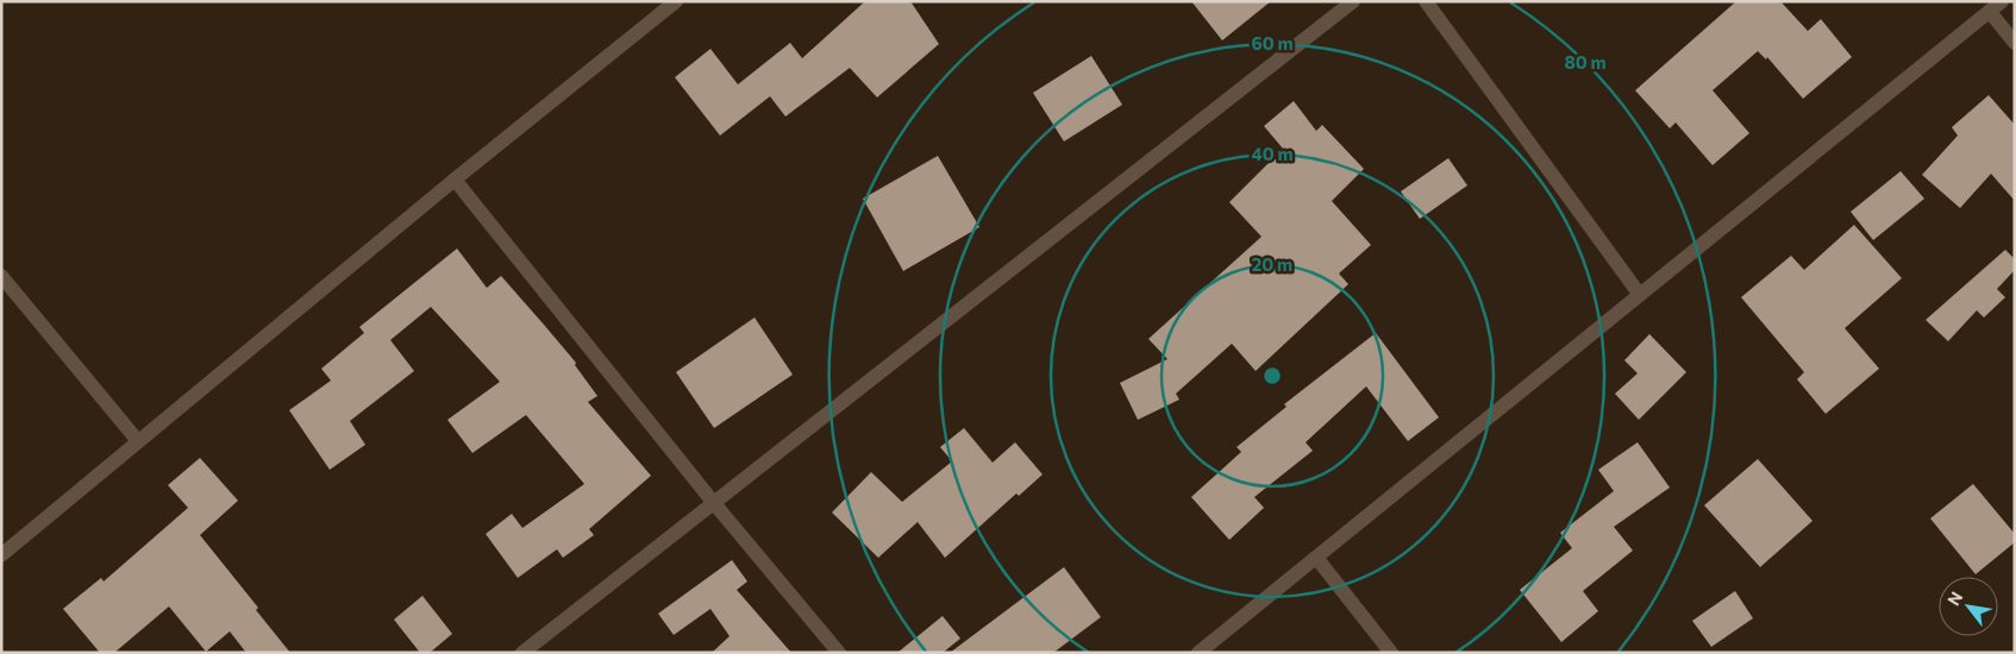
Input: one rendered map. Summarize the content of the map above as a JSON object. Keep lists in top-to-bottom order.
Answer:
{
  "north": "top left",
  "rings": [
    "60 m",
    "80 m",
    "40 m",
    "20 m"
  ]
}
